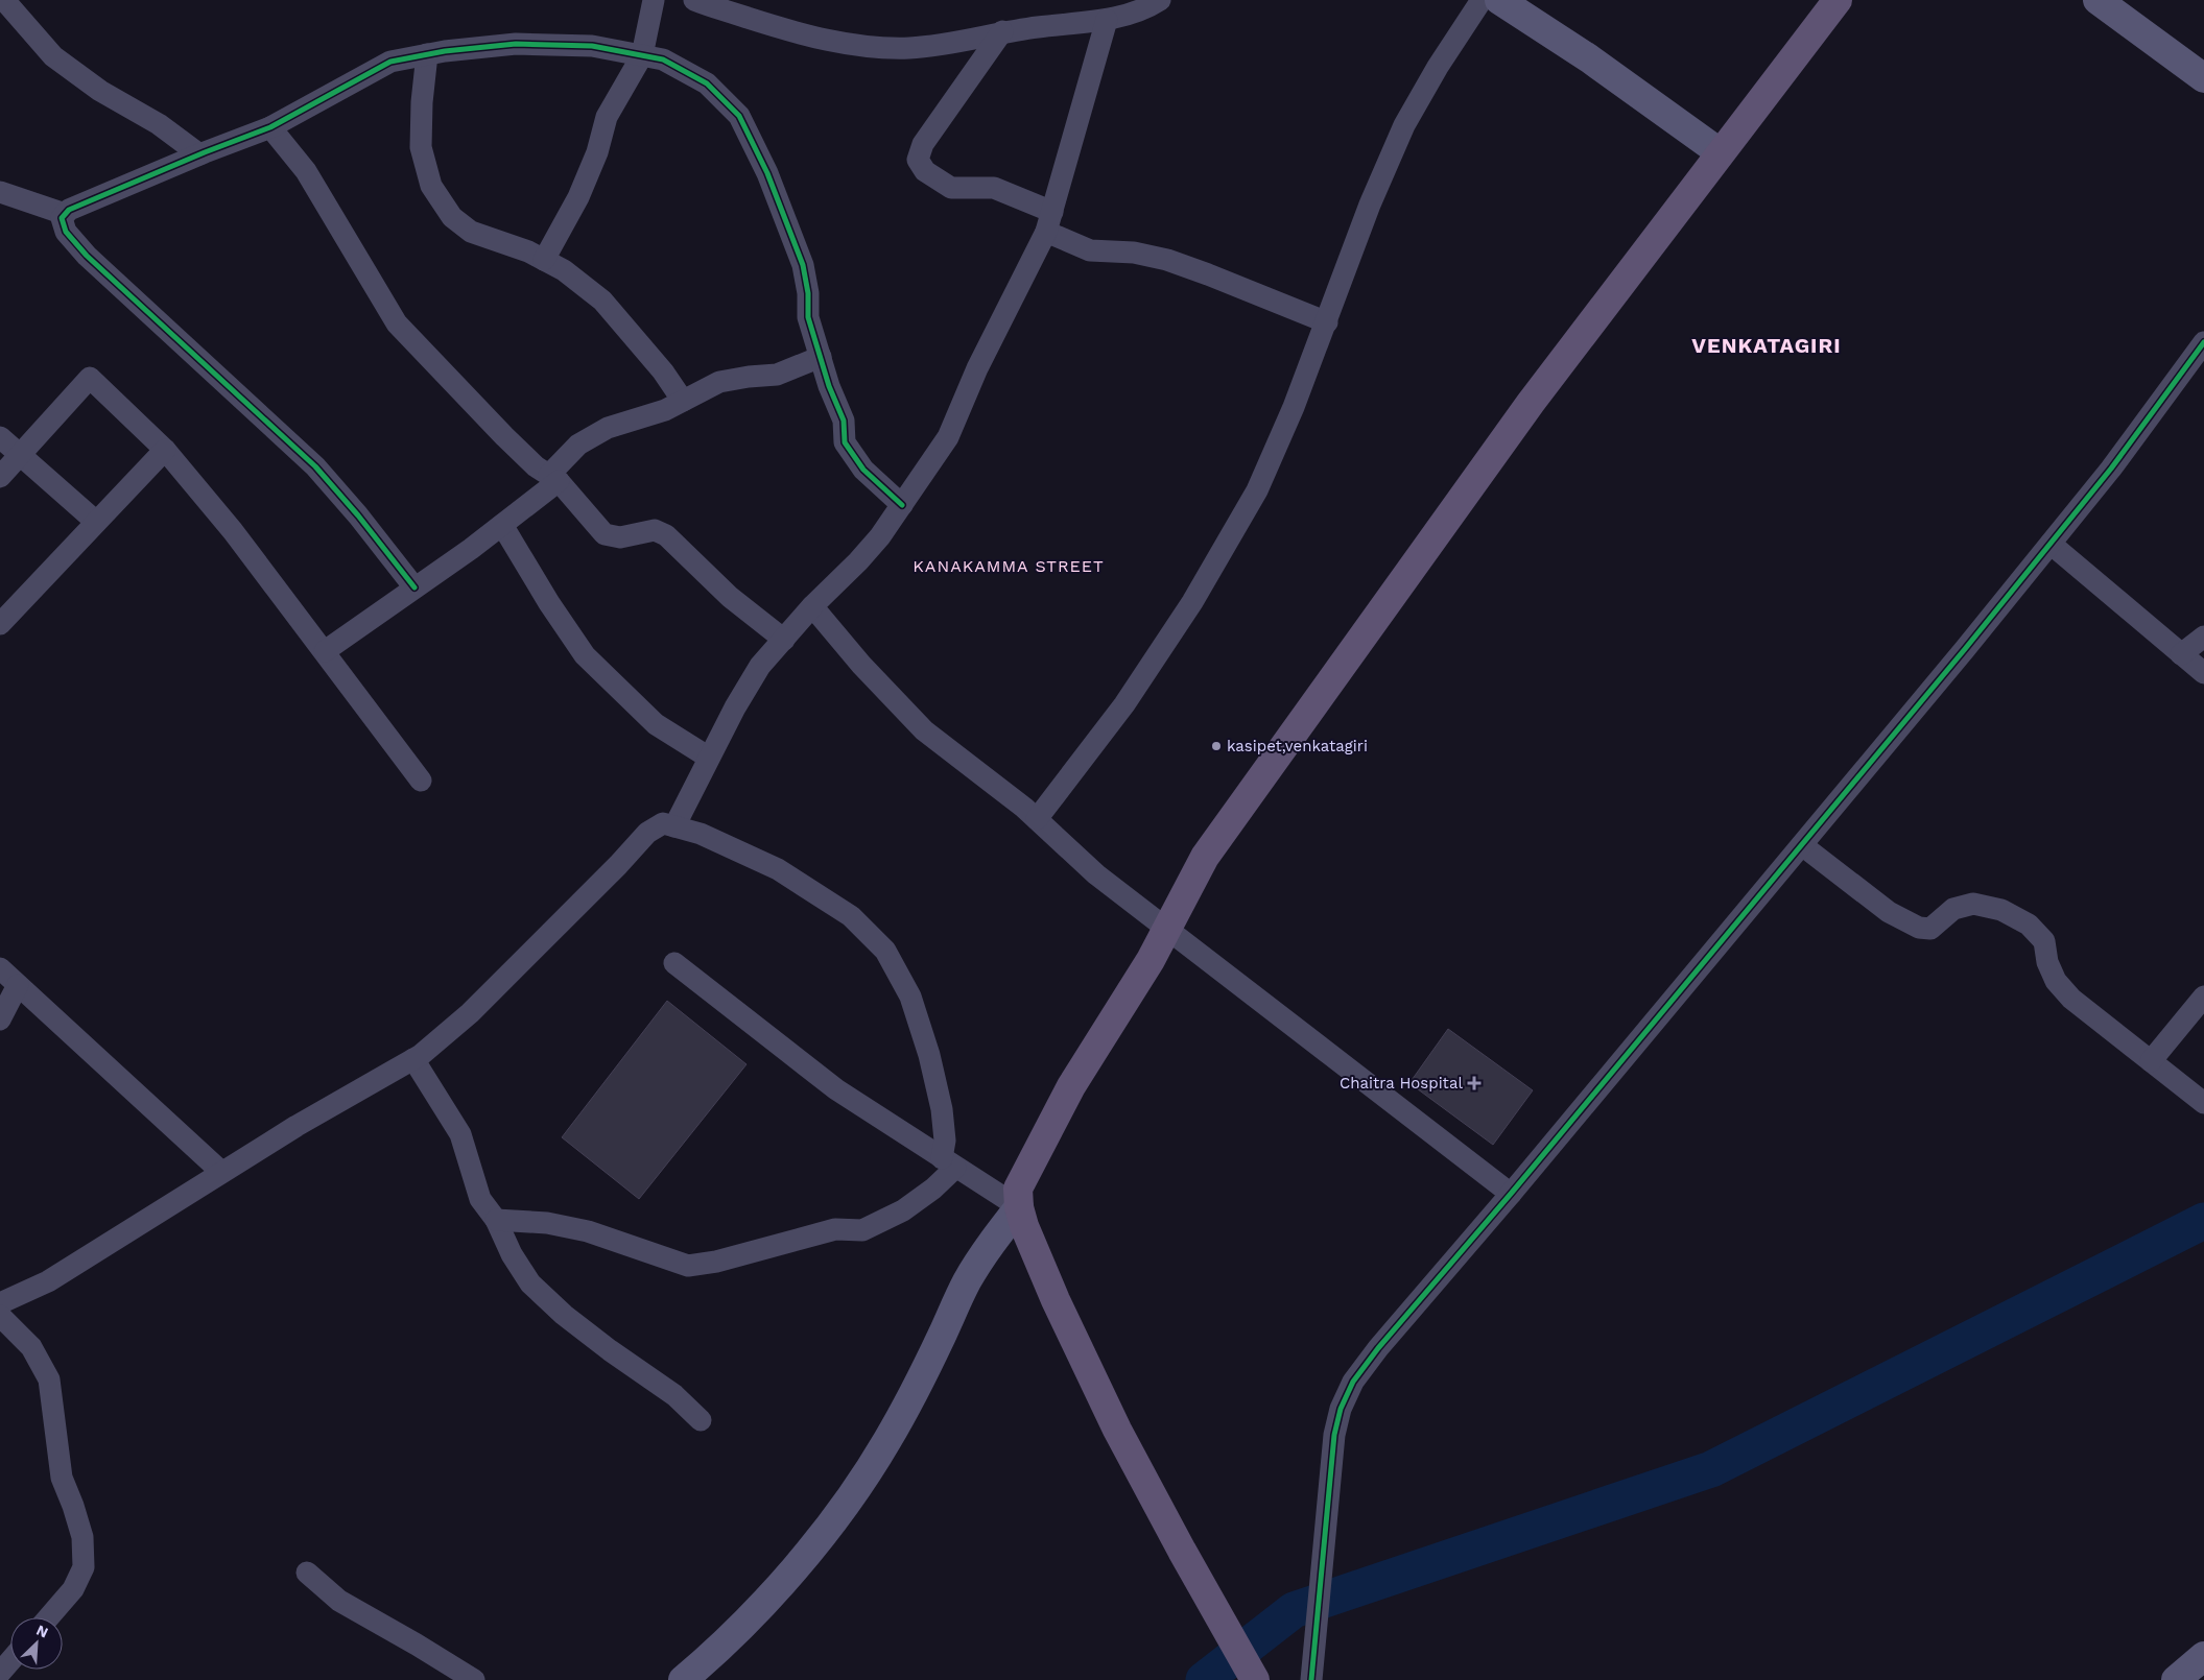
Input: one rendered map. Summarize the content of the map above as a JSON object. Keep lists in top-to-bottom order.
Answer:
{
  "districts": ["VENKATAGIRI", "KANAKAMMA STREET"],
  "places": {
    "other": ["kasipet,venkatagiri"],
    "health": ["Chaitra Hospital"]
  },
  "north": "top right"
}
